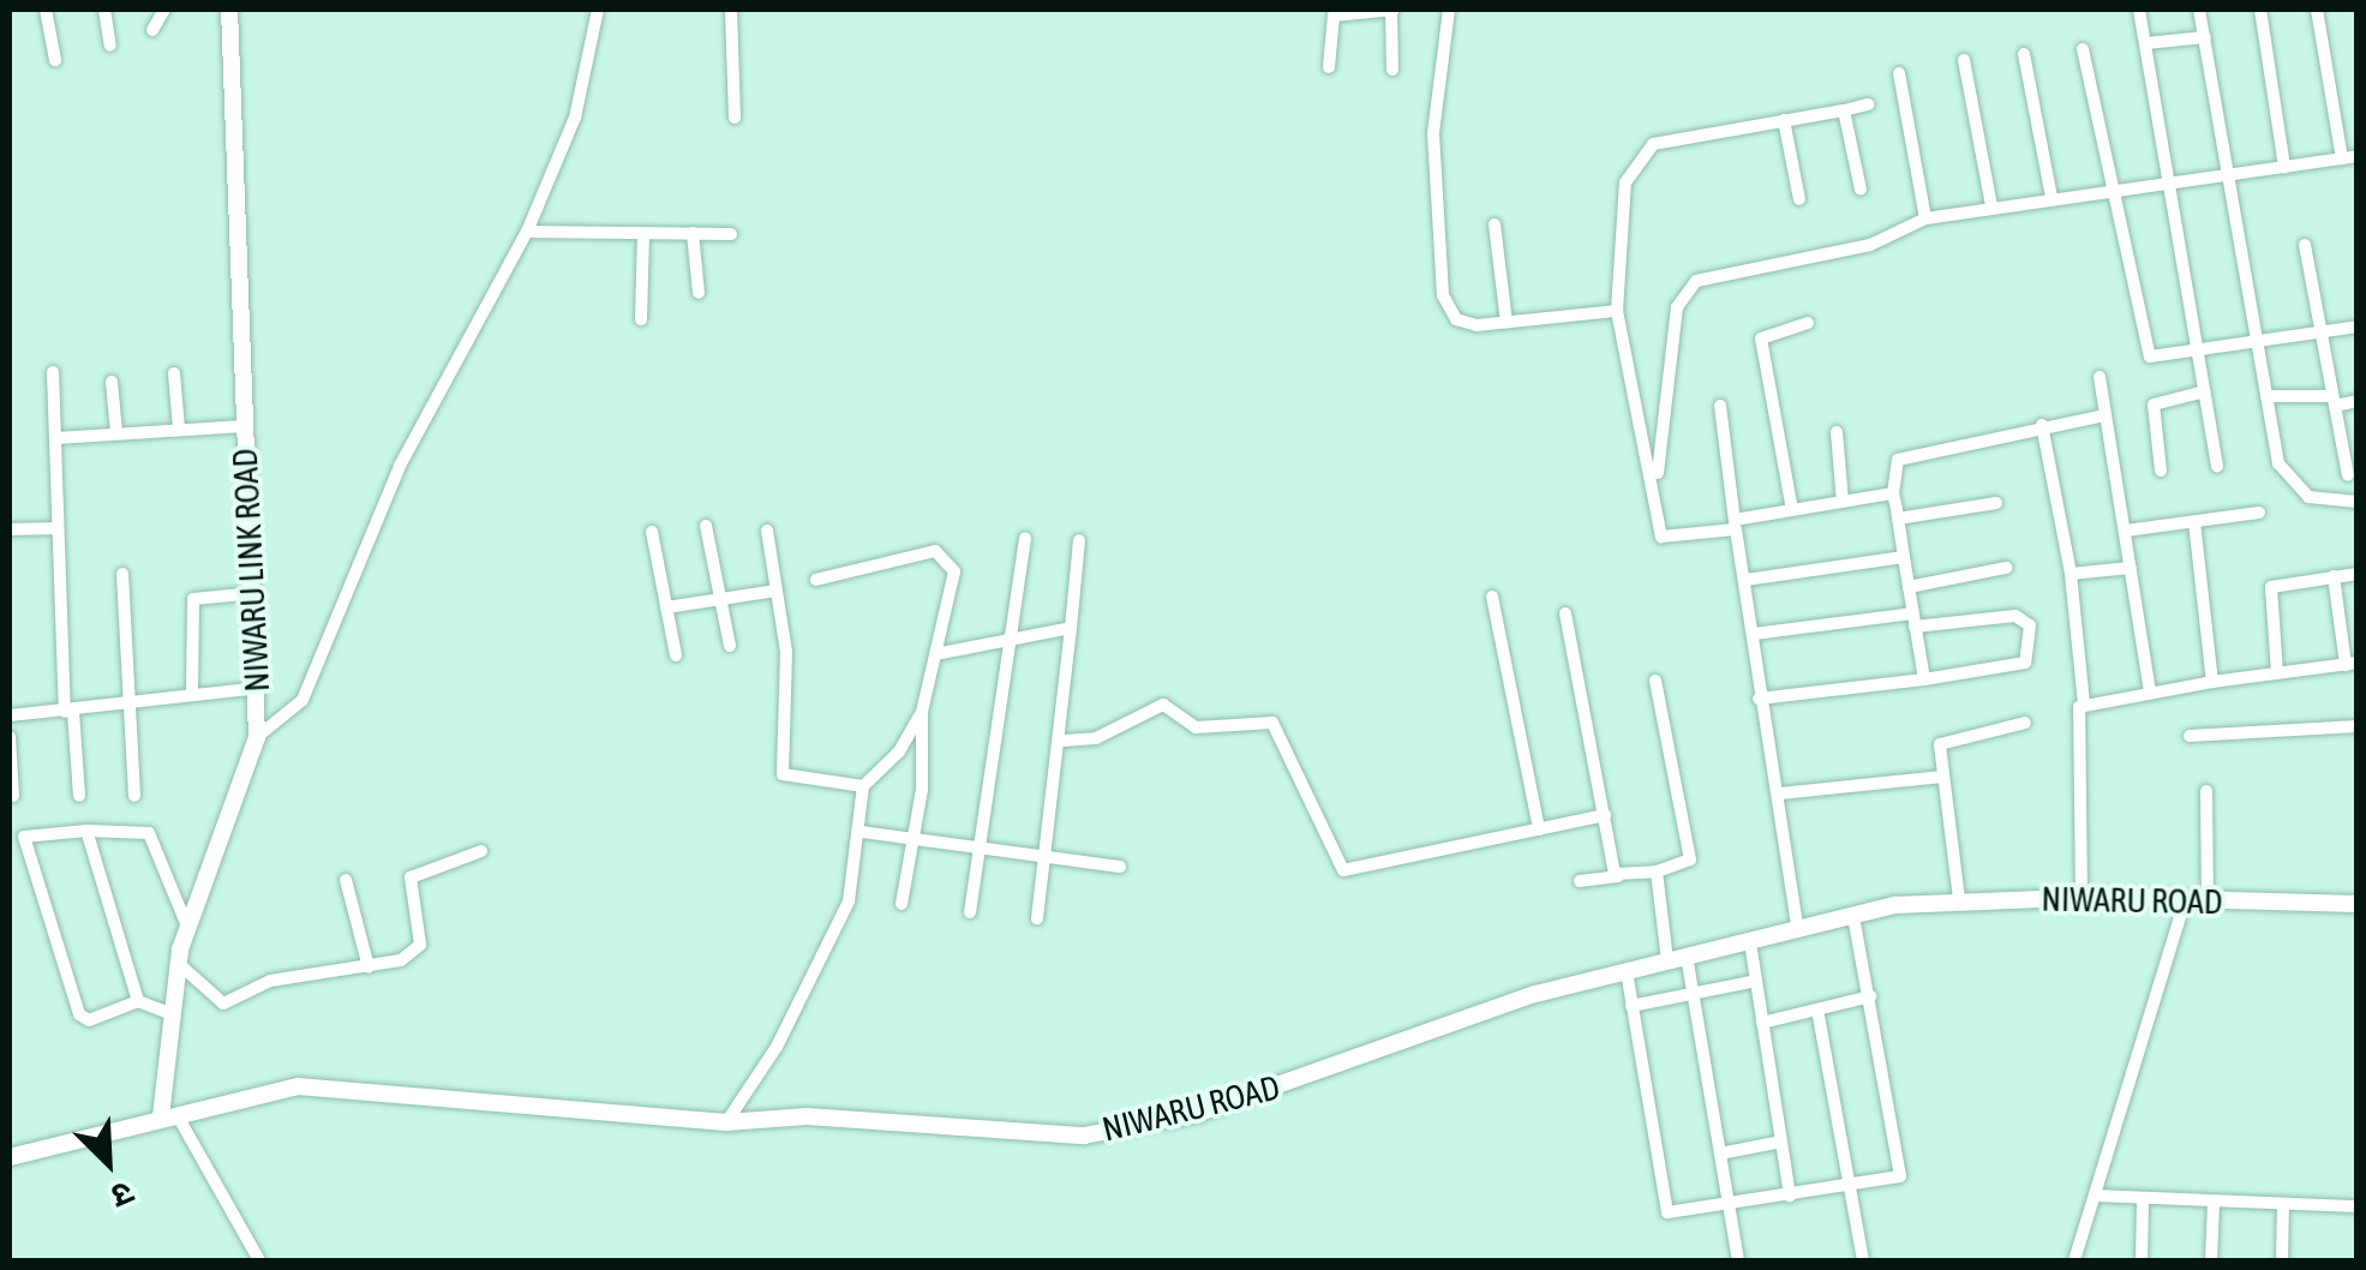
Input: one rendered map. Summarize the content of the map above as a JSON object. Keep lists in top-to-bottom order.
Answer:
{
  "streets": {
    "street": ["NIWARU LINK ROAD", "NIWARU ROAD"]
  },
  "crossings": [
    ["NIWARU LINK ROAD", "NIWARU ROAD"]
  ],
  "north": "bottom right"
}
